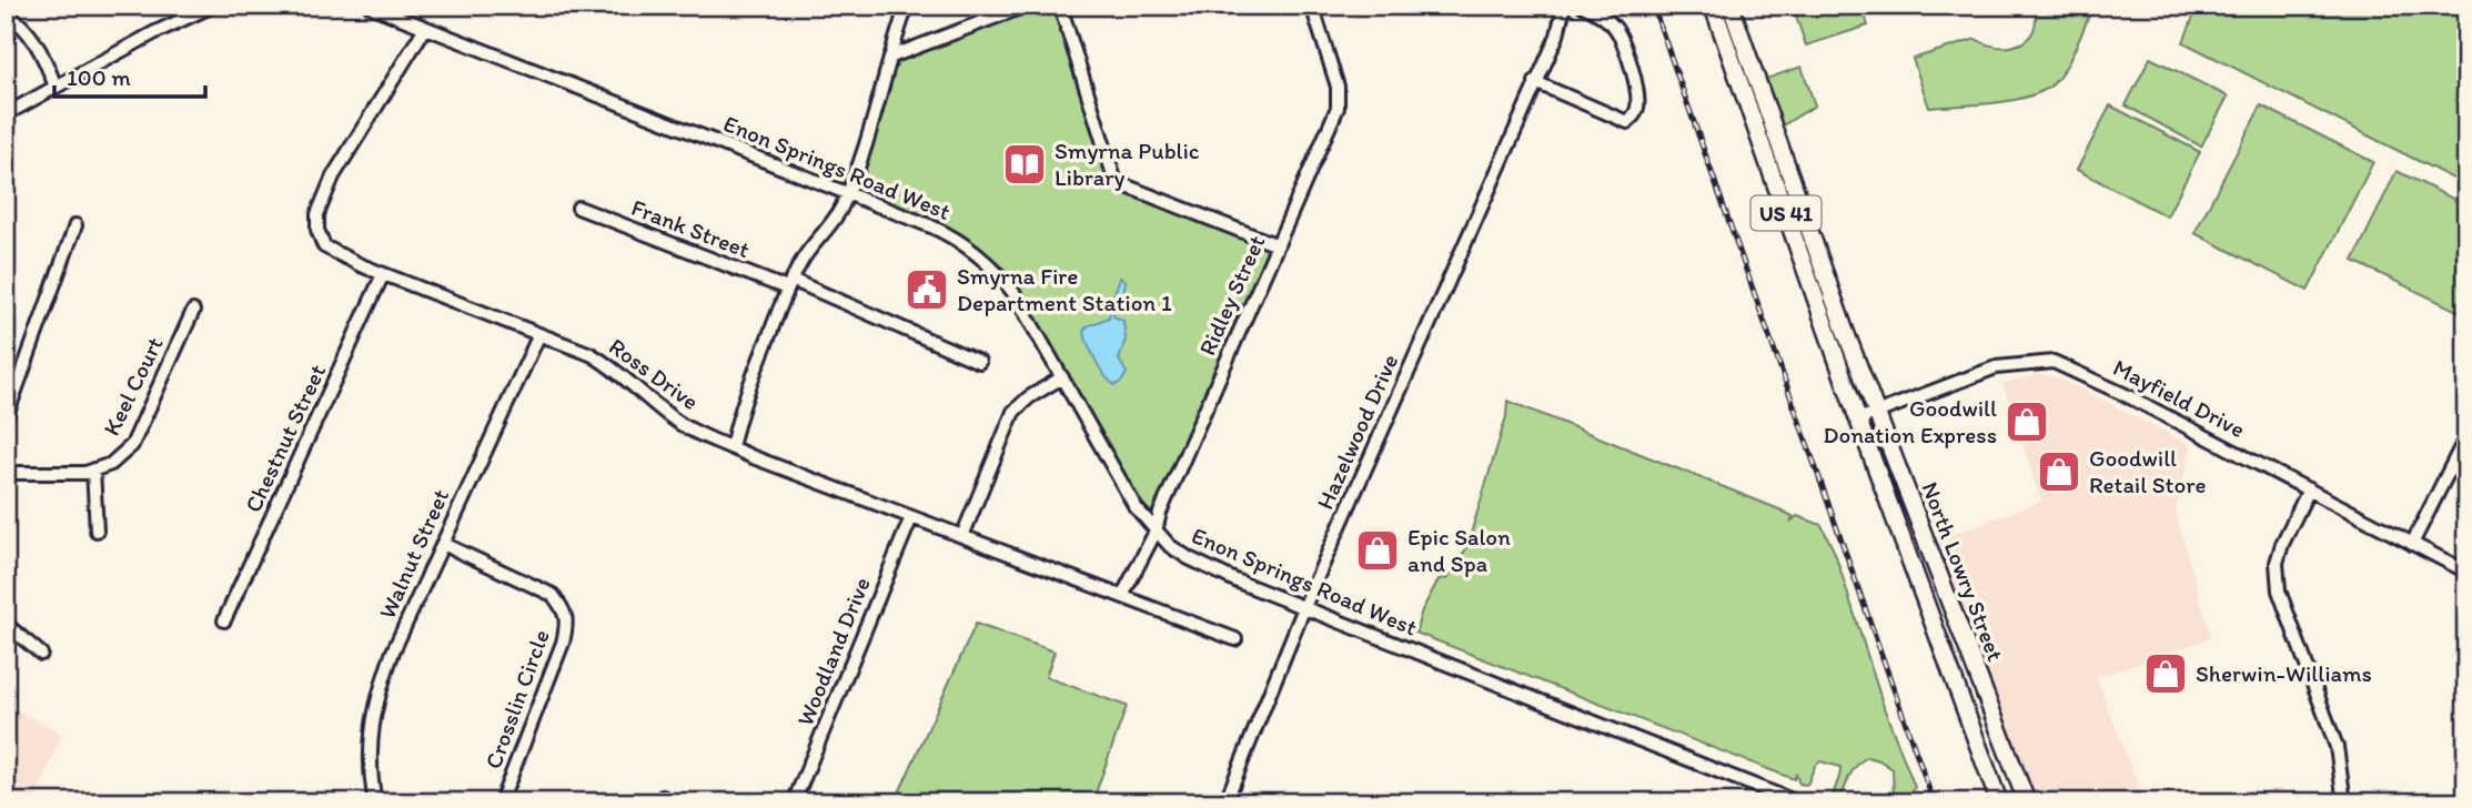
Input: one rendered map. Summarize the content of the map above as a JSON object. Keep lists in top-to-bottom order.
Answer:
{
  "streets": {
    "main road": ["US 41", "North Lowry Street"],
    "street": [
      "Enon Springs Road West",
      "Frank Street",
      "Ridley Street",
      "Ross Drive",
      "Keel Court",
      "Mayfield Drive",
      "Hazelwood Drive",
      "Chestnut Street",
      "Walnut Street",
      "Woodland Drive",
      "Crosslin Circle"
    ]
  },
  "crossings": [
    ["Enon Springs Road West", "Ridley Street"],
    ["Enon Springs Road West", "Ross Drive"],
    ["Enon Springs Road West", "Hazelwood Drive"],
    ["US 41", "Mayfield Drive"],
    ["Ridley Street", "Ross Drive"],
    ["Ross Drive", "Chestnut Street"],
    ["Ross Drive", "Walnut Street"],
    ["Ross Drive", "Woodland Drive"],
    ["Mayfield Drive", "North Lowry Street"],
    ["Walnut Street", "Crosslin Circle"]
  ],
  "places": {
    "library": ["Smyrna Public Library"],
    "public building": ["Smyrna Fire Department Station 1"],
    "shop": [
      "Goodwill Donation Express",
      "Goodwill Retail Store",
      "Epic Salon and Spa",
      "Sherwin-Williams"
    ]
  },
  "scale_bar": "100 m"
}
